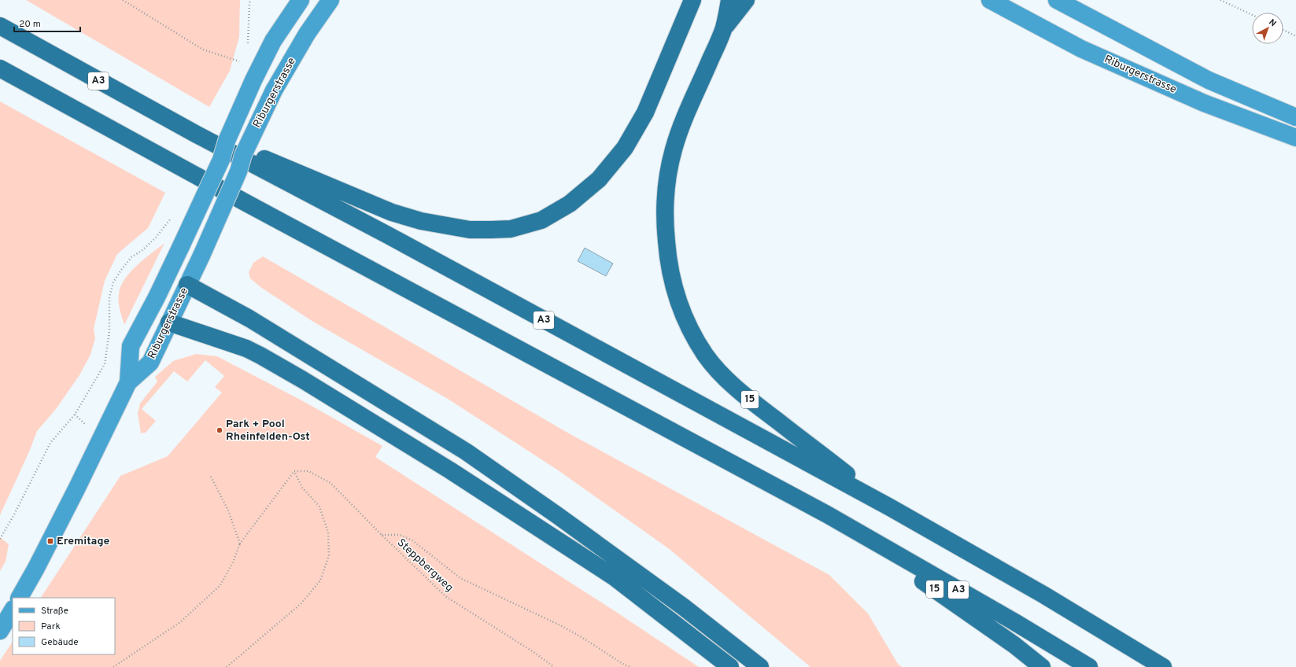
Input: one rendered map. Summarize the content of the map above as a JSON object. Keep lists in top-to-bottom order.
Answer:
{
  "streets": {
    "highway": ["A3", "15"],
    "main road": ["Riburgerstrasse"],
    "path": ["Steppbergweg"]
  },
  "crossings": [
    ["A3", "15"]
  ],
  "places": {
    "other": ["Park + Pool Rheinfelden-Ost"],
    "transit": ["Eremitage"]
  },
  "legend": ["Straße", "Park", "Gebäude"],
  "scale_bar": "20 m",
  "north": "top right"
}
